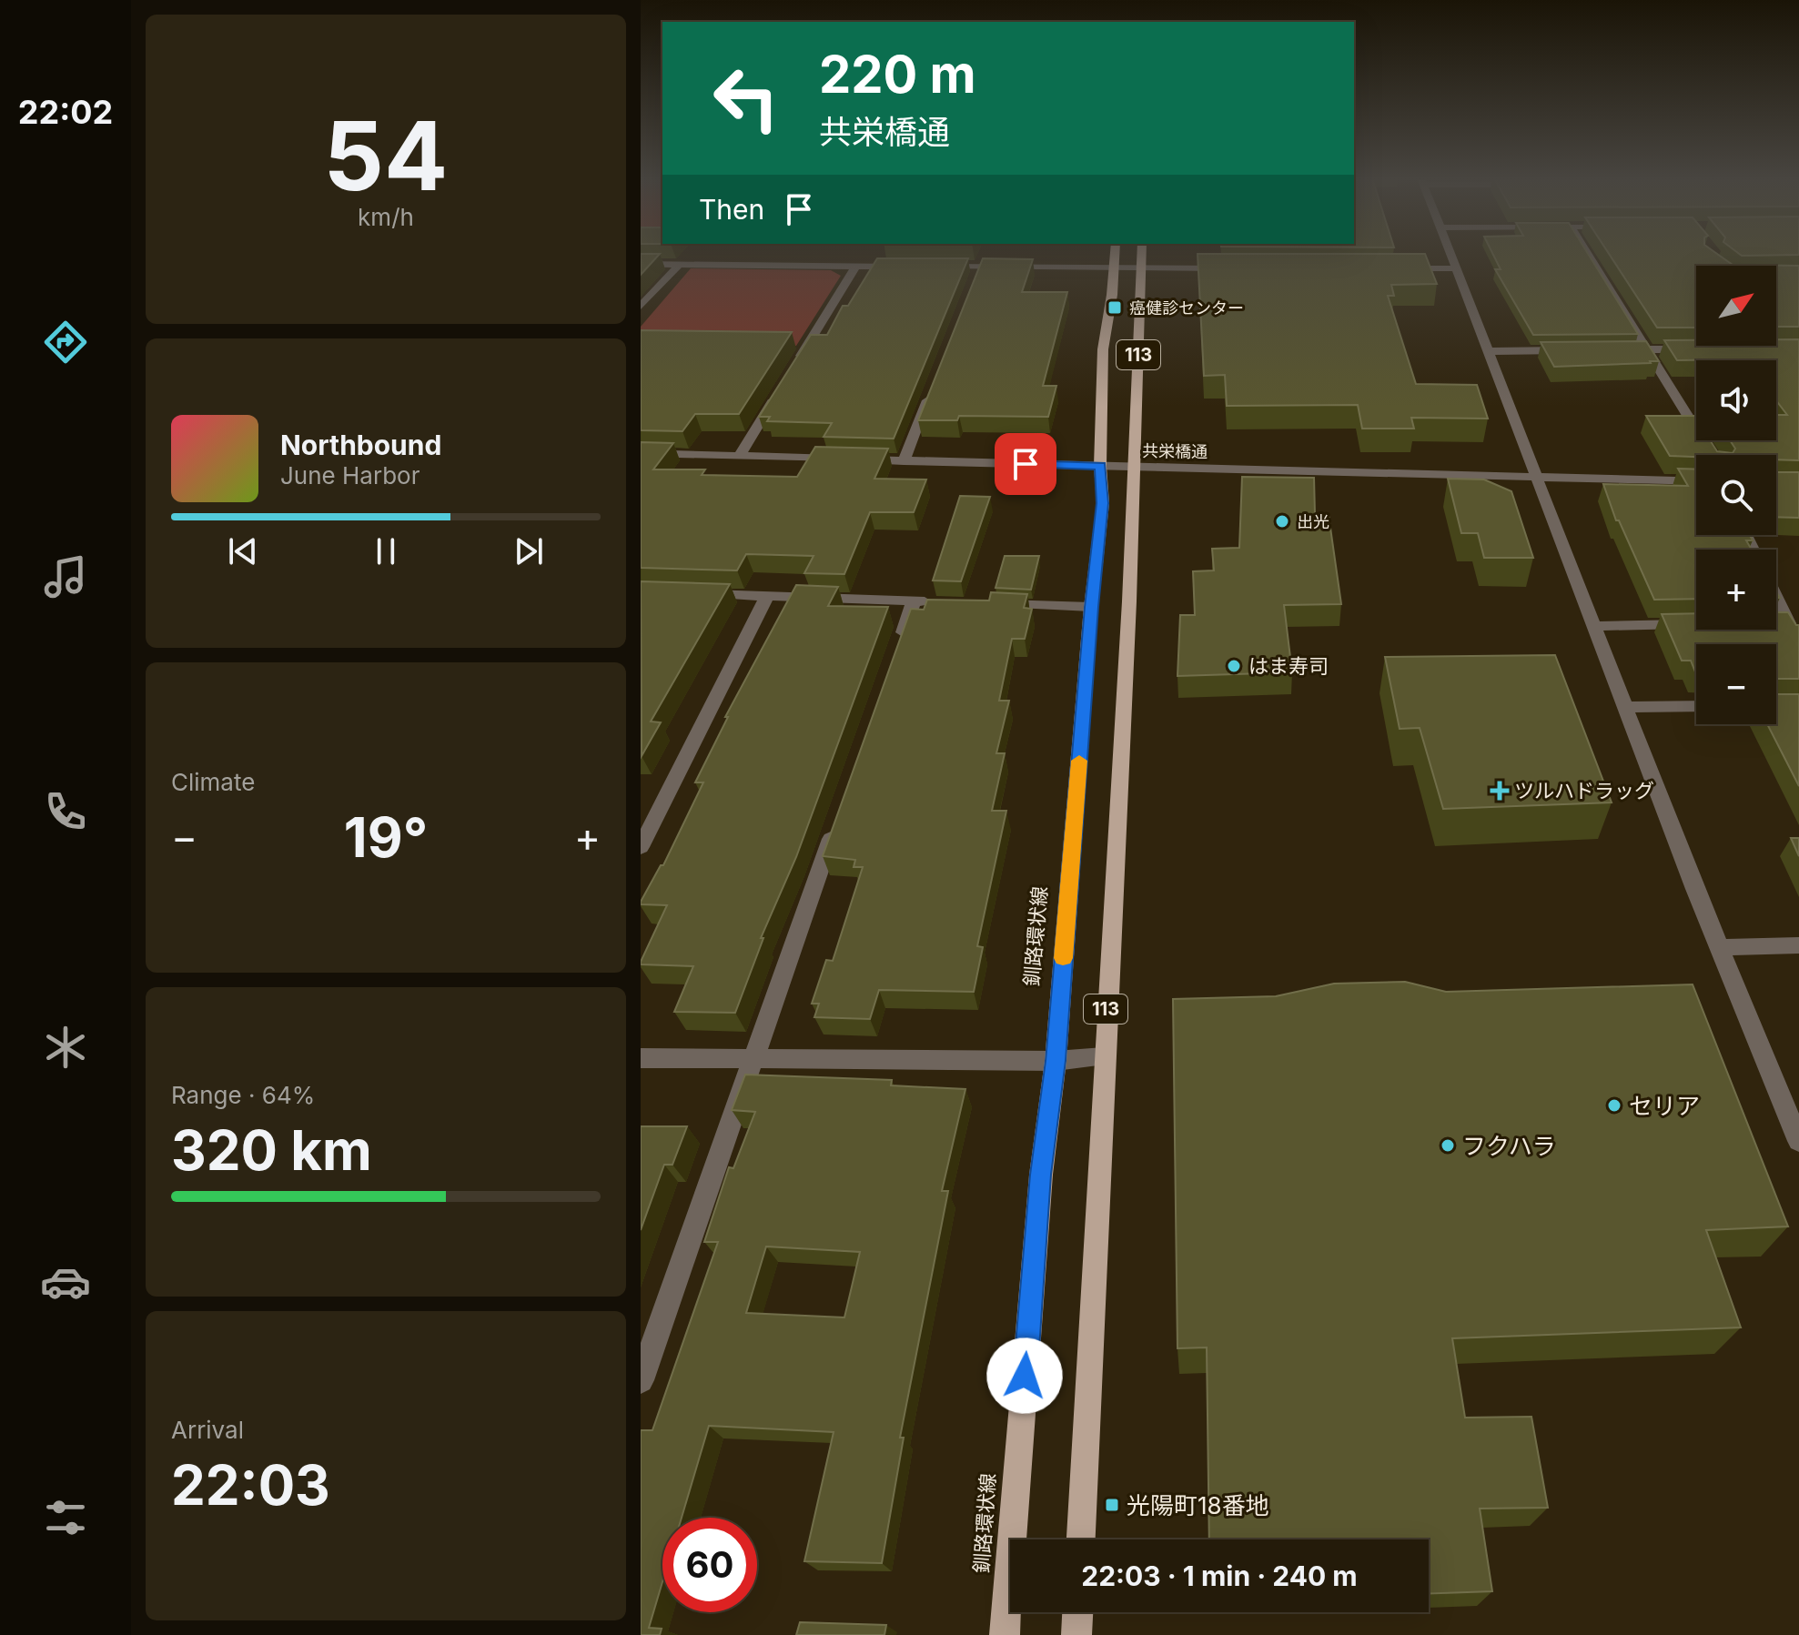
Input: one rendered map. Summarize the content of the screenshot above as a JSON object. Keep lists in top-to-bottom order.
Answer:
{
  "streets": {
    "main road": ["113", "釧路環状線"],
    "street": ["共栄橋通"]
  },
  "crossings": [
    ["113", "共栄橋通"],
    ["共栄橋通", "釧路環状線"]
  ],
  "places": {
    "transit": ["癌健診センター", "光陽町18番地"],
    "other": [
      "出光",
      "はま寿司",
      "セリア",
      "フクハラ"
    ],
    "health": ["ツルハドラッグ"]
  },
  "north": "top right",
  "page": {
    "tabs": "22:02",
    "tile": [
      ["54", "km/h"],
      "Climate",
      ["Range · 64%", "320 km"],
      ["Arrival", "22:03"]
    ],
    "turn": ["220 m", "共栄橋通"],
    "then": "Then",
    "map_buttons": ["+", "−"],
    "song": ["Northbound", "June Harbor"],
    "heat": ["−", "19°", "+"],
    "limit": "60",
    "trip": "22:03 · 1 min · 240 m"
  }
}
